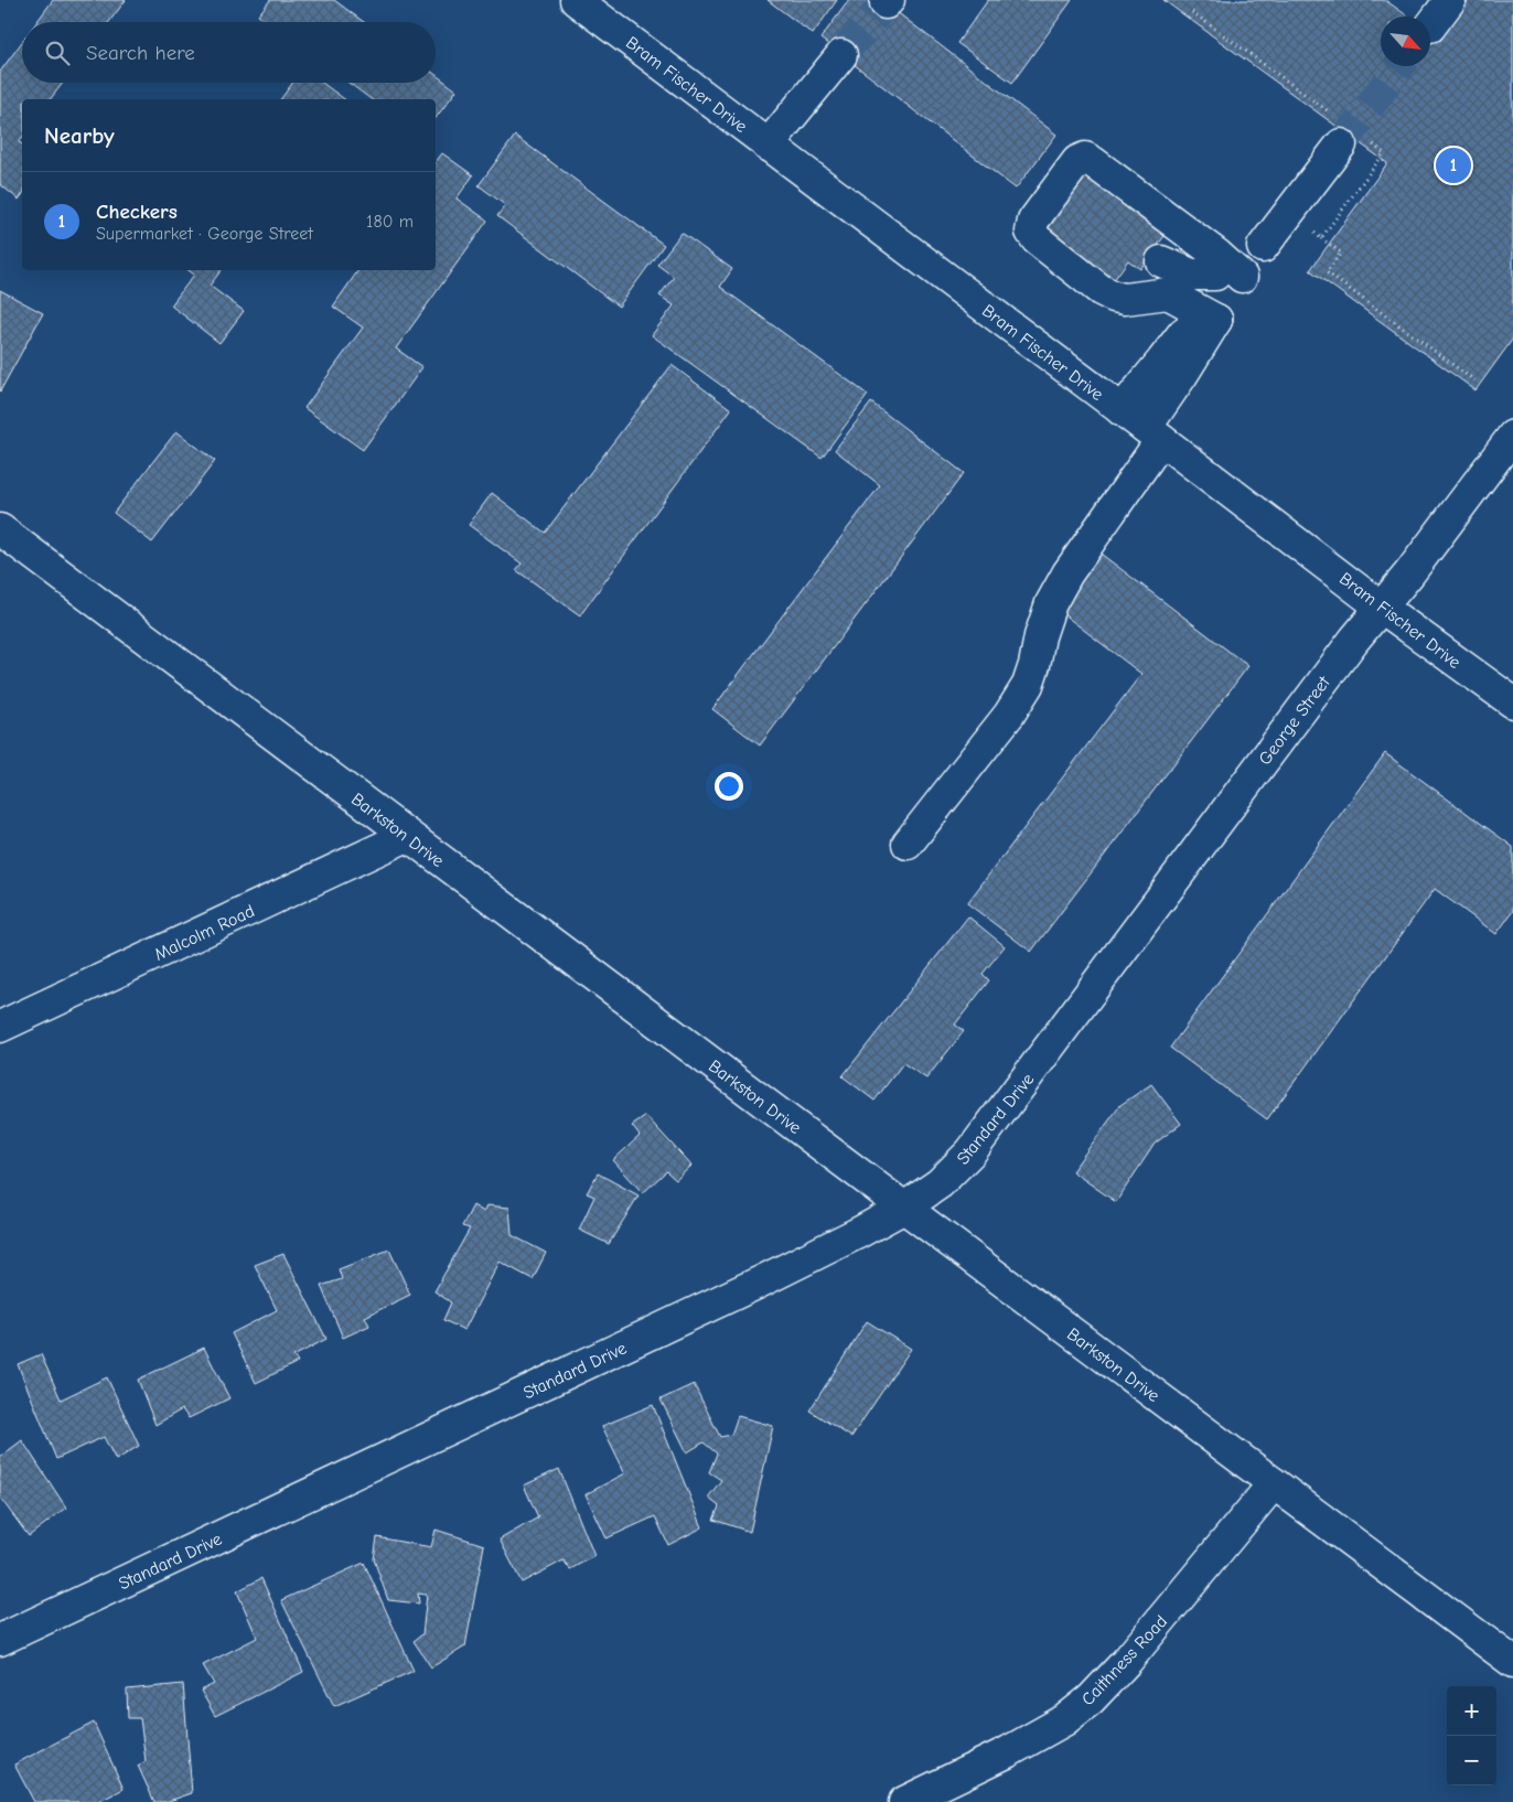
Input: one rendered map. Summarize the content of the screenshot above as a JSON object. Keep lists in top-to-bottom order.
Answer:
{
  "streets": {
    "street": [
      "Bram Fischer Drive",
      "George Street",
      "Barkston Drive",
      "Malcolm Road",
      "Standard Drive",
      "Caithness Road"
    ]
  },
  "crossings": [
    ["Bram Fischer Drive", "George Street"],
    ["George Street", "Standard Drive"],
    ["Barkston Drive", "Malcolm Road"],
    ["Barkston Drive", "Standard Drive"],
    ["Barkston Drive", "Caithness Road"]
  ],
  "north": "bottom right",
  "page": {
    "search": "Search here",
    "heading": "Nearby",
    "pins": "1",
    "list": [
      {
        "mark": "1",
        "name": "Checkers",
        "note": "Supermarket · George Street",
        "value": "180 m"
      }
    ],
    "map_buttons": ["+", "−"]
  }
}
